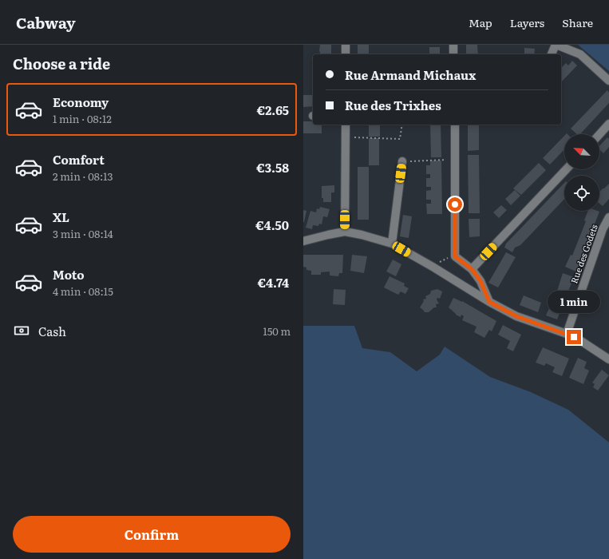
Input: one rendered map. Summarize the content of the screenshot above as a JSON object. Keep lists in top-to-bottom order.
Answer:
{
  "streets": {
    "street": ["Rue des Godets"]
  },
  "north": "top left",
  "page": {
    "header": "Cabway",
    "nav": ["Map", "Layers", "Share"],
    "heading": "Choose a ride",
    "banner": ["Rue Armand Michaux", "Rue des Trixhes"],
    "list": [
      {
        "name": "Economy",
        "note": "1 min · 08:12",
        "value": "€2.65"
      },
      {
        "name": "Comfort",
        "note": "2 min · 08:13",
        "value": "€3.58"
      },
      {
        "name": "XL",
        "note": "3 min · 08:14",
        "value": "€4.50"
      },
      {
        "name": "Moto",
        "note": "4 min · 08:15",
        "value": "€4.74"
      }
    ],
    "bubble": "1 min",
    "pay": ["Cash", "150 m"],
    "buttons": "Confirm"
  }
}
